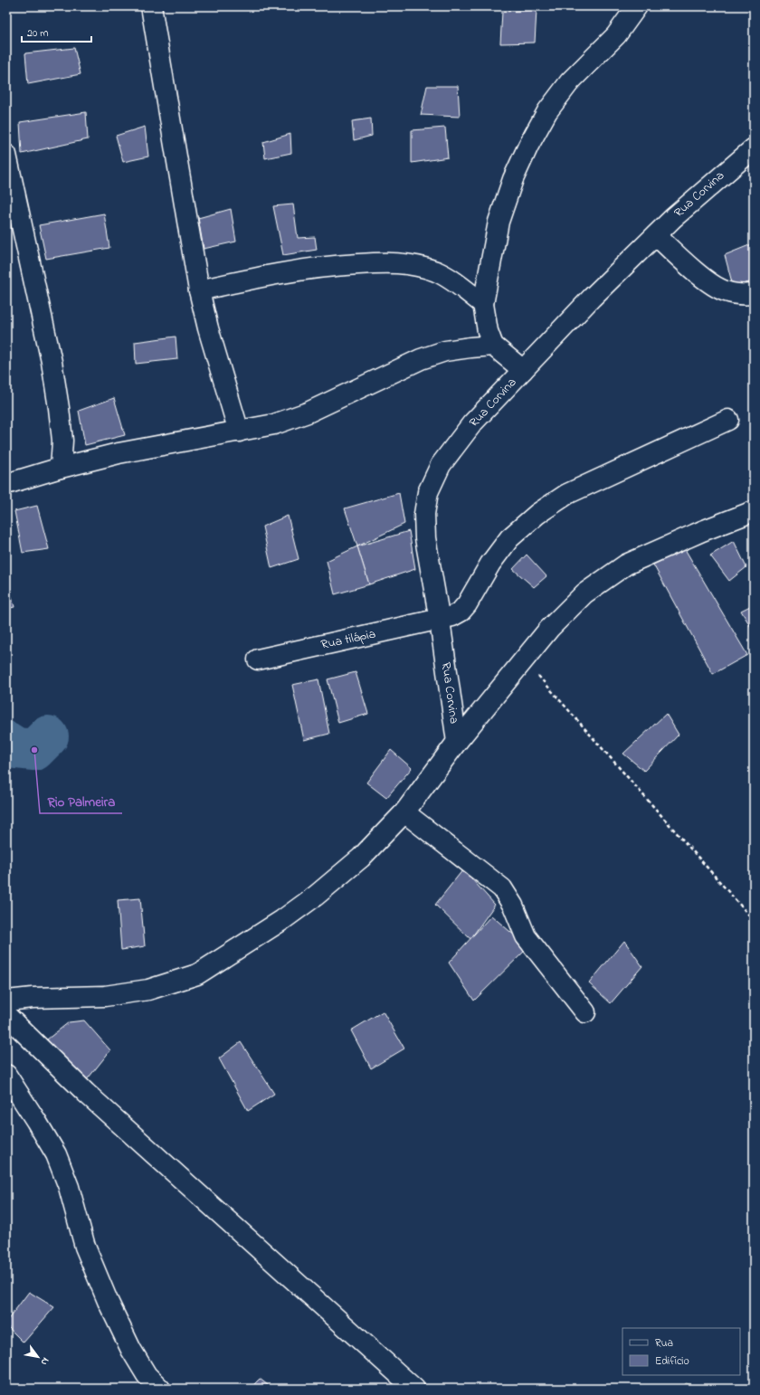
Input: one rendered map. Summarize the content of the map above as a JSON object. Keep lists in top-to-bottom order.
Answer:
{
  "streets": {
    "street": ["Rua Corvina", "Rua tilápia"]
  },
  "crossings": [
    ["Rua Corvina", "Rua tilápia"]
  ],
  "places": ["Rio Palmeira"],
  "legend": ["Rua", "Edifício"],
  "scale_bar": "20 m",
  "north": "bottom right"
}
